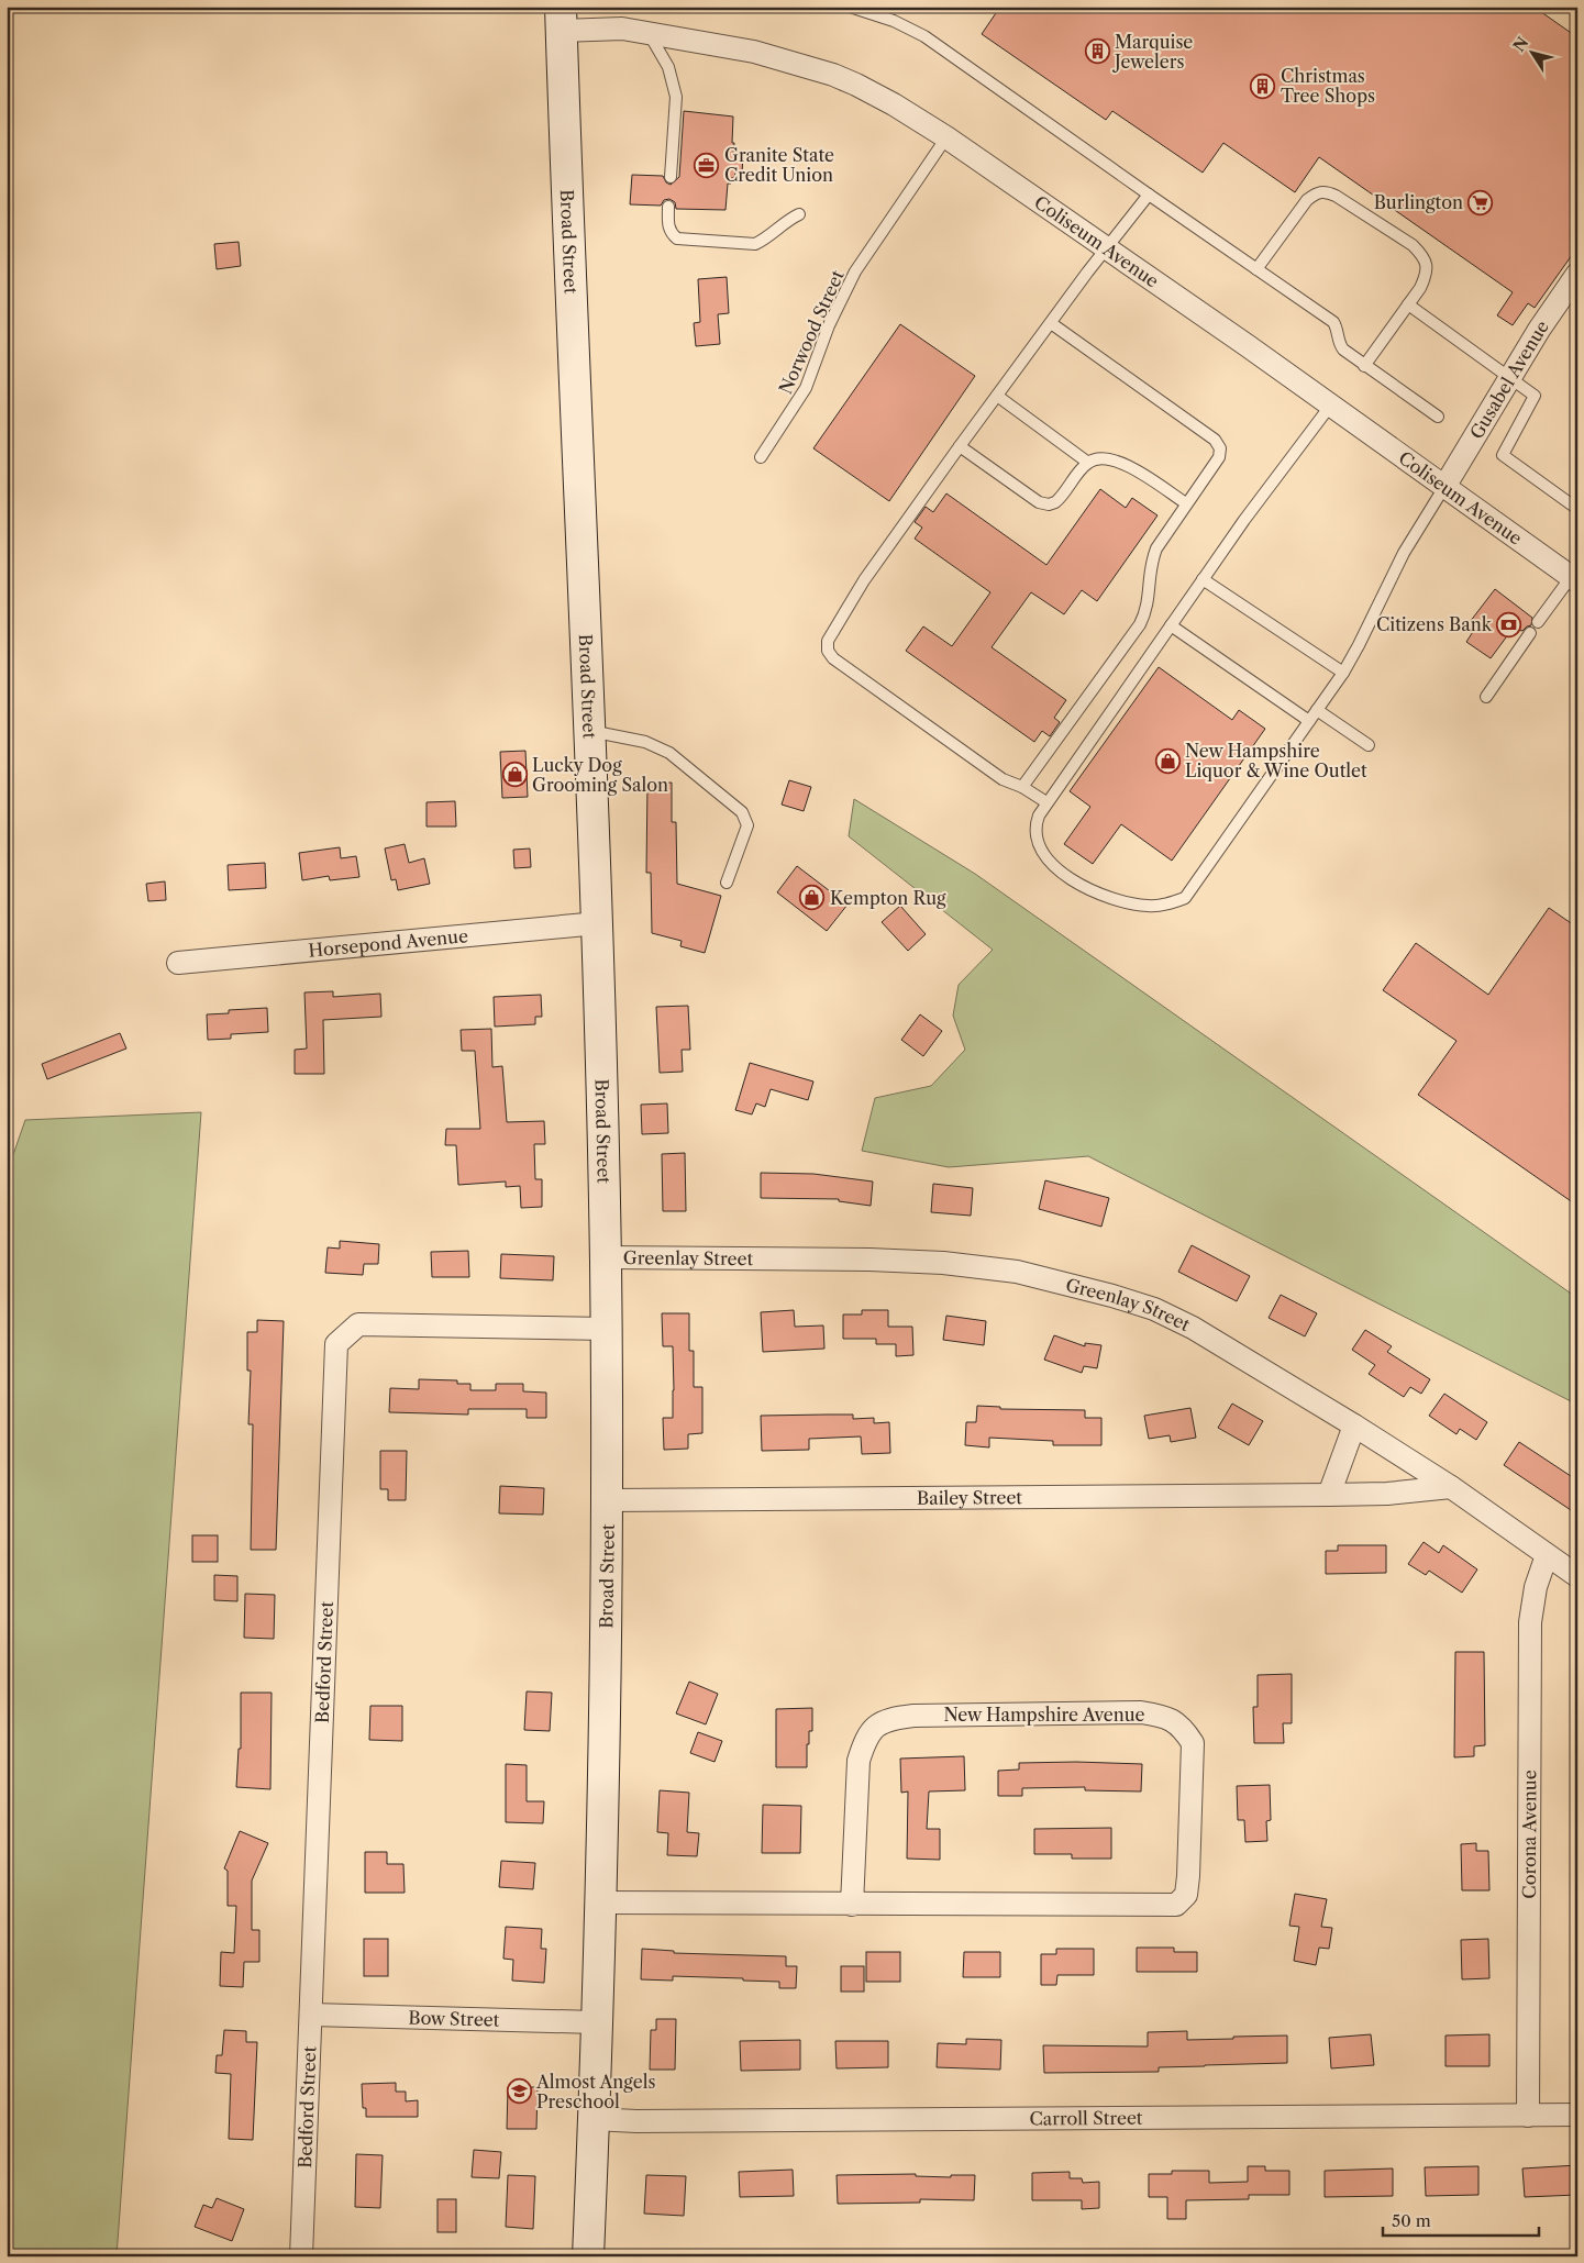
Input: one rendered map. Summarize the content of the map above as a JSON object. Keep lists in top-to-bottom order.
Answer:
{
  "streets": {
    "main road": ["Broad Street"],
    "street": [
      "Coliseum Avenue",
      "Gusabel Avenue",
      "Horsepond Avenue",
      "Greenlay Street",
      "Bailey Street",
      "Bedford Street",
      "New Hampshire Avenue",
      "Corona Avenue",
      "Bow Street",
      "Carroll Street"
    ],
    "lane": ["Norwood Street"]
  },
  "crossings": [
    ["Broad Street", "Coliseum Avenue"],
    ["Broad Street", "Horsepond Avenue"],
    ["Broad Street", "Greenlay Street"],
    ["Broad Street", "Bailey Street"],
    ["Broad Street", "Bedford Street"],
    ["Broad Street", "New Hampshire Avenue"],
    ["Broad Street", "Bow Street"],
    ["Broad Street", "Carroll Street"],
    ["Coliseum Avenue", "Norwood Street"],
    ["Coliseum Avenue", "Gusabel Avenue"],
    ["Greenlay Street", "Bailey Street"],
    ["Greenlay Street", "Corona Avenue"],
    ["Bedford Street", "Bow Street"],
    ["Corona Avenue", "Carroll Street"]
  ],
  "places": {
    "building": ["Marquise Jewelers", "Christmas Tree Shops"],
    "office": ["Granite State Credit Union"],
    "supermarket": ["Burlington"],
    "bank": ["Citizens Bank"],
    "shop": ["New Hampshire Liquor & Wine Outlet", "Lucky Dog Grooming Salon", "Kempton Rug"],
    "school or university": ["Almost Angels Preschool"]
  },
  "scale_bar": "50 m",
  "north": "top left"
}
